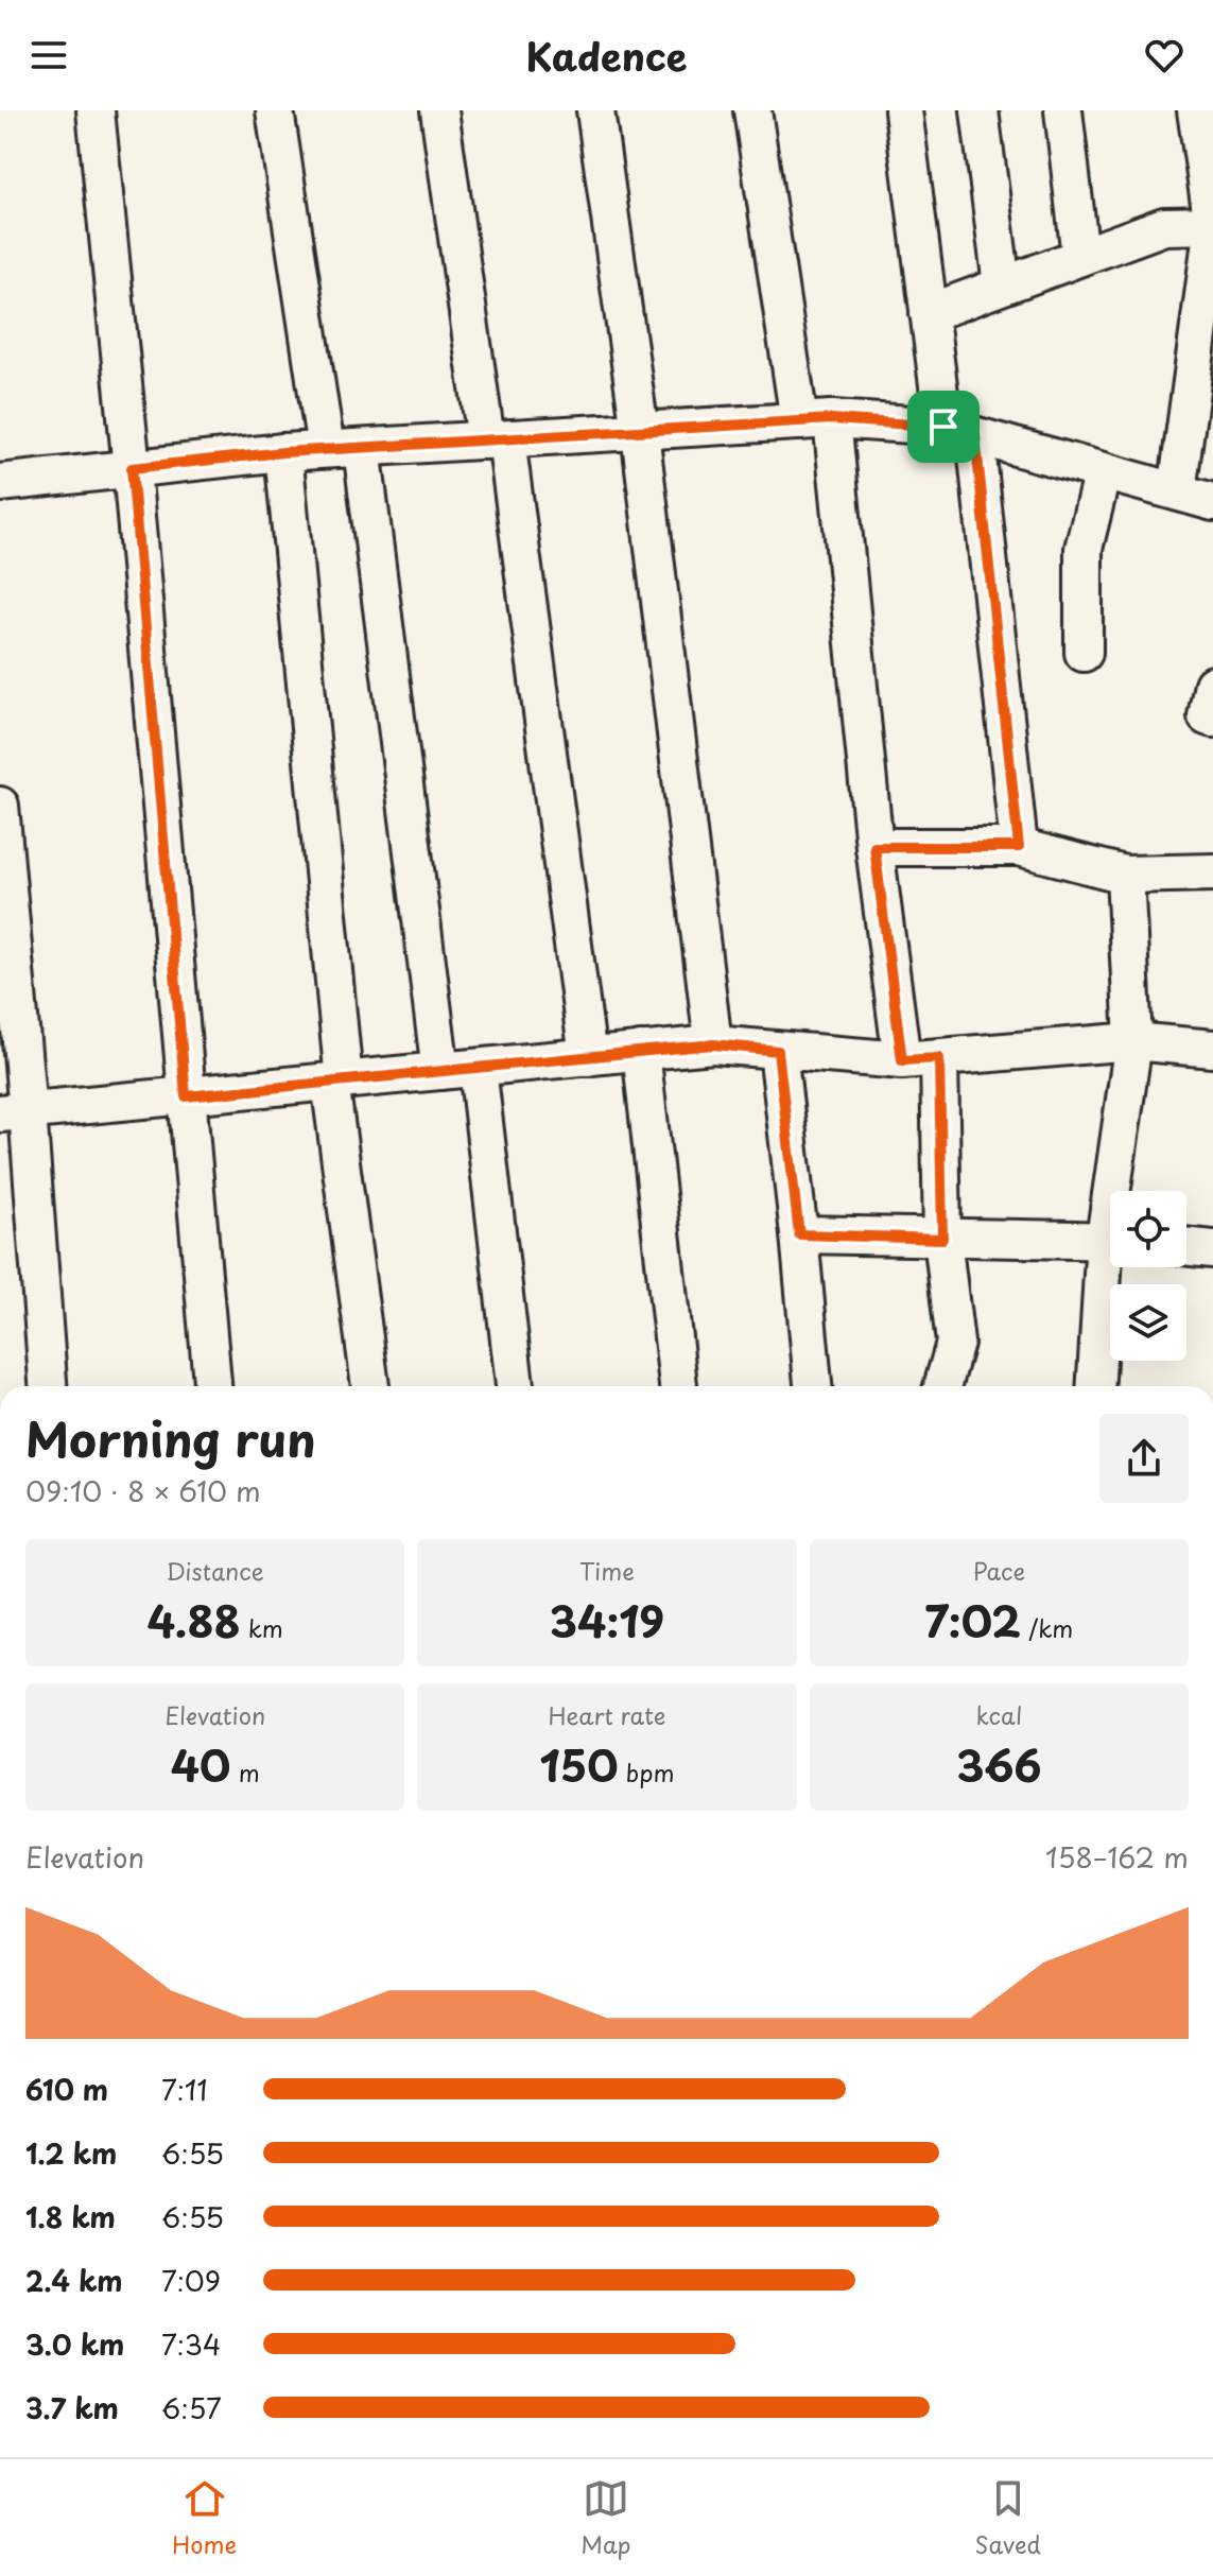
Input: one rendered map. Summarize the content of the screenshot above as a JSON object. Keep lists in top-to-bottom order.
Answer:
{
  "page": {
    "header": "Kadence",
    "heading": ["Morning run", "09:10 · 8 × 610 m"],
    "stats": [
      ["Distance", "4.88 km"],
      ["Time", "34:19"],
      ["Pace", "7:02 /km"],
      ["Elevation", "40 m"],
      ["Heart rate", "150 bpm"],
      ["kcal", "366"]
    ],
    "chart": ["Elevation", "158–162 m"],
    "list": [
      {
        "name": "610 m",
        "note": "7:11"
      },
      {
        "name": "1.2 km",
        "note": "6:55"
      },
      {
        "name": "1.8 km",
        "note": "6:55"
      },
      {
        "name": "2.4 km",
        "note": "7:09"
      },
      {
        "name": "3.0 km",
        "note": "7:34"
      },
      {
        "name": "3.7 km",
        "note": "6:57"
      }
    ],
    "tabs": ["Home", "Map", "Saved"]
  }
}
